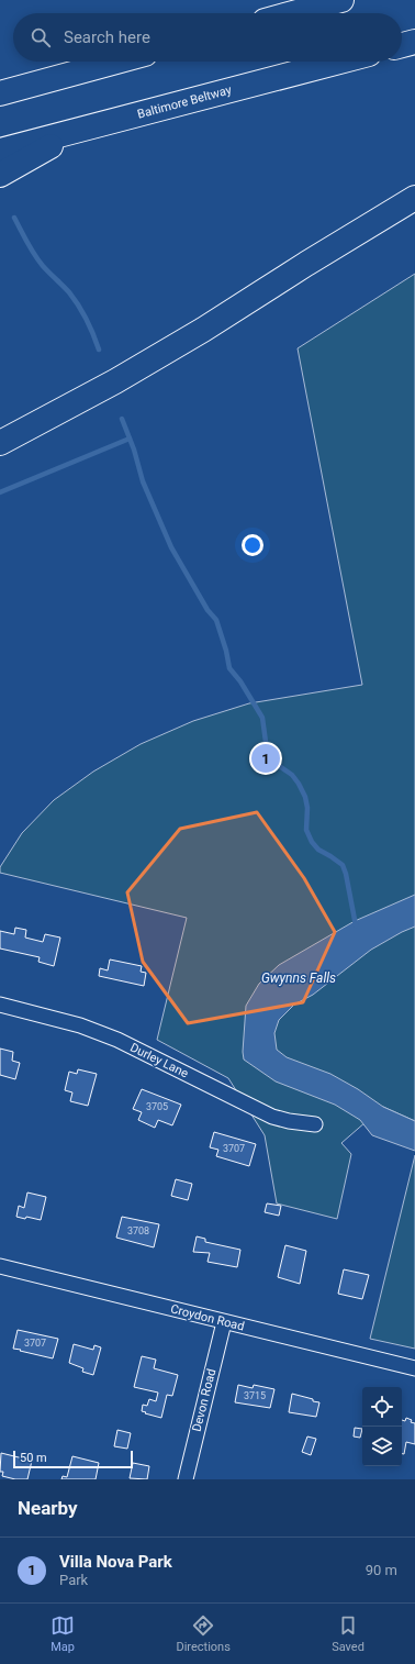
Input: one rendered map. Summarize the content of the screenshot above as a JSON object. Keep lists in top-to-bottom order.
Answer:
{
  "streets": {
    "highway": ["Baltimore Beltway"],
    "street": ["Durley Lane", "Croydon Road", "Devon Road"]
  },
  "crossings": [
    ["Croydon Road", "Devon Road"]
  ],
  "water": ["Gwynns Falls"],
  "house_numbers": [
    "3705",
    "3707",
    "3708",
    "3707",
    "3715"
  ],
  "scale_bar": "50 m",
  "page": {
    "search": "Search here",
    "pins": "1",
    "scale": "50 m",
    "heading": "Nearby",
    "list": [
      {
        "mark": "1",
        "name": "Villa Nova Park",
        "note": "Park",
        "value": "90 m"
      }
    ],
    "nav": ["Map", "Directions", "Saved"]
  }
}
